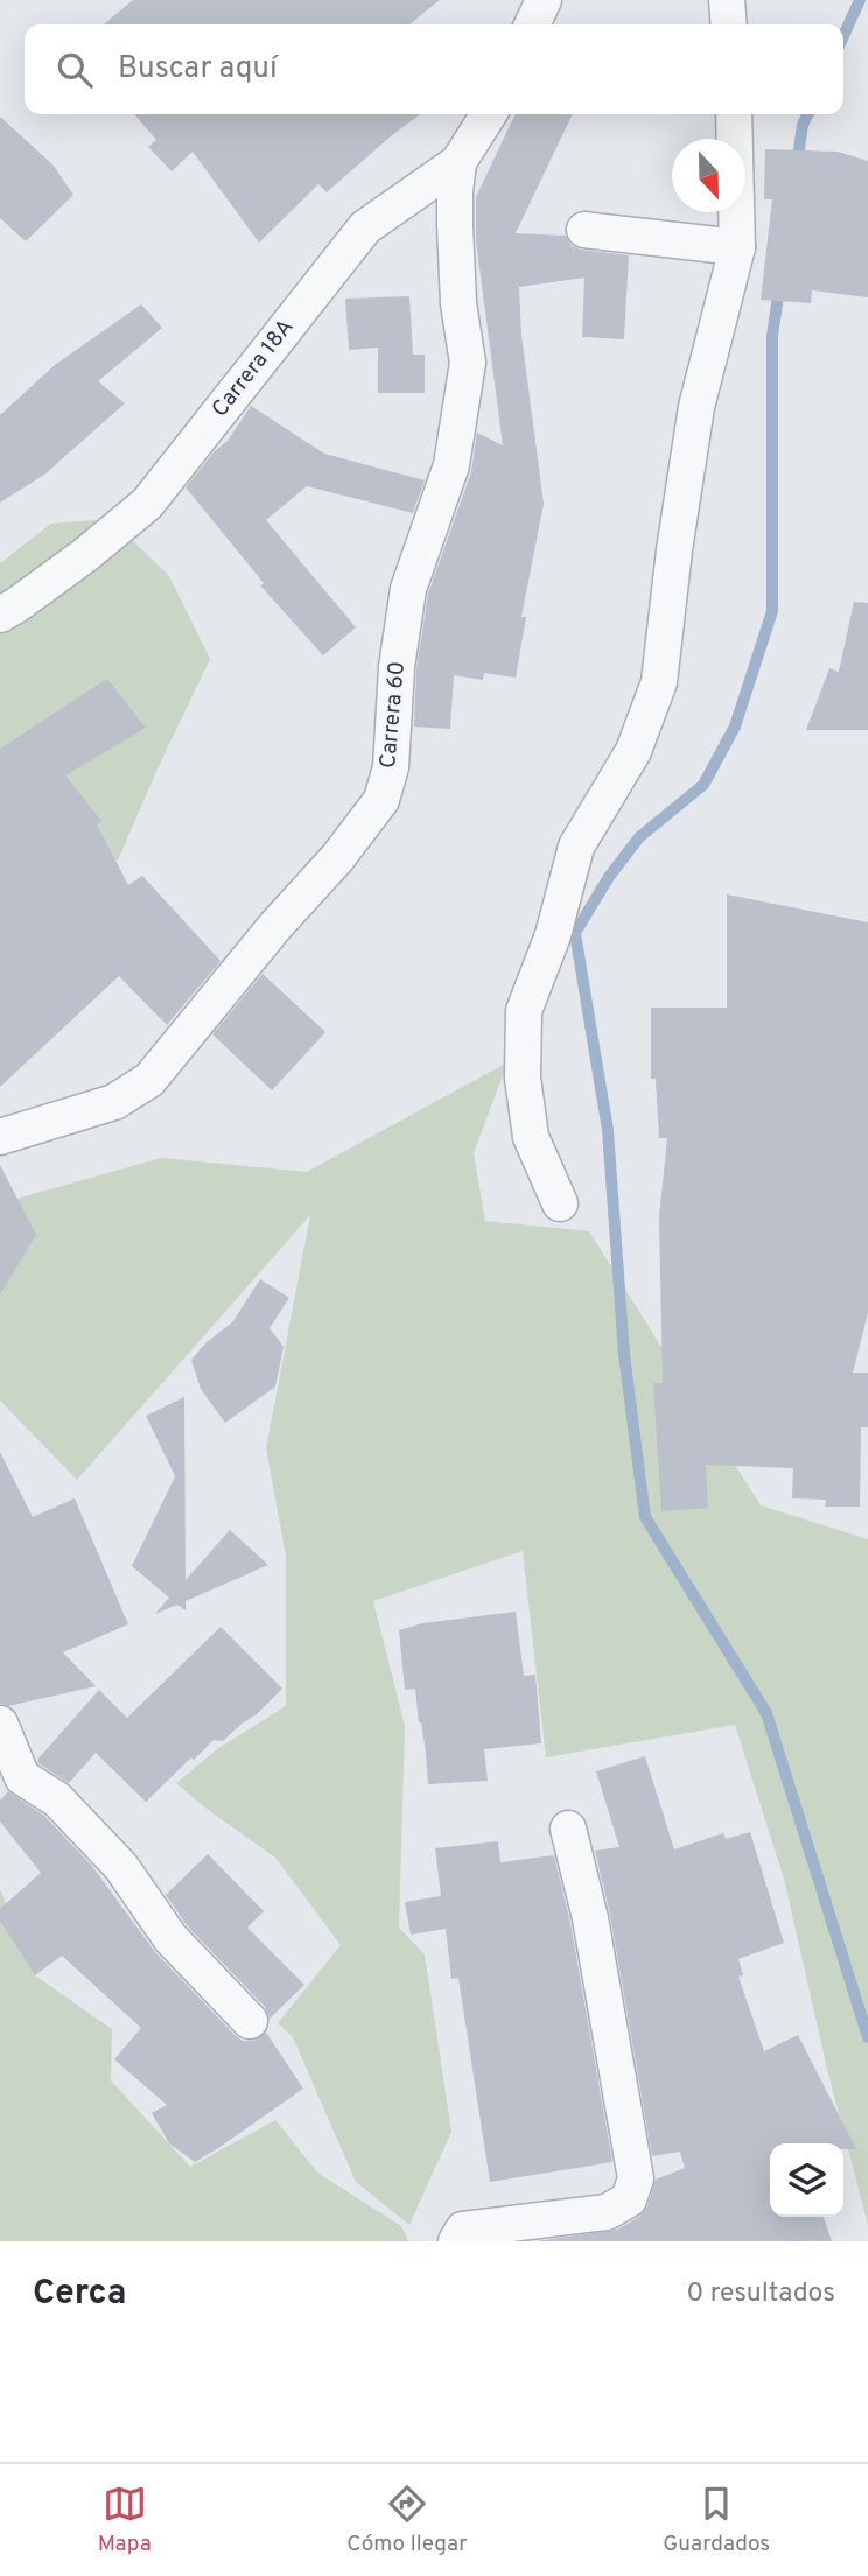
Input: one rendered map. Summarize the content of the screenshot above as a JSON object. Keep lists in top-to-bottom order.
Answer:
{
  "streets": {
    "street": ["Carrera 18A", "Carrera 60"]
  },
  "crossings": [
    ["Carrera 18A", "Carrera 60"]
  ],
  "north": "bottom",
  "page": {
    "search": "Buscar aquí",
    "heading": ["Cerca", "0 resultados"],
    "nav": ["Mapa", "Cómo llegar", "Guardados"]
  }
}
